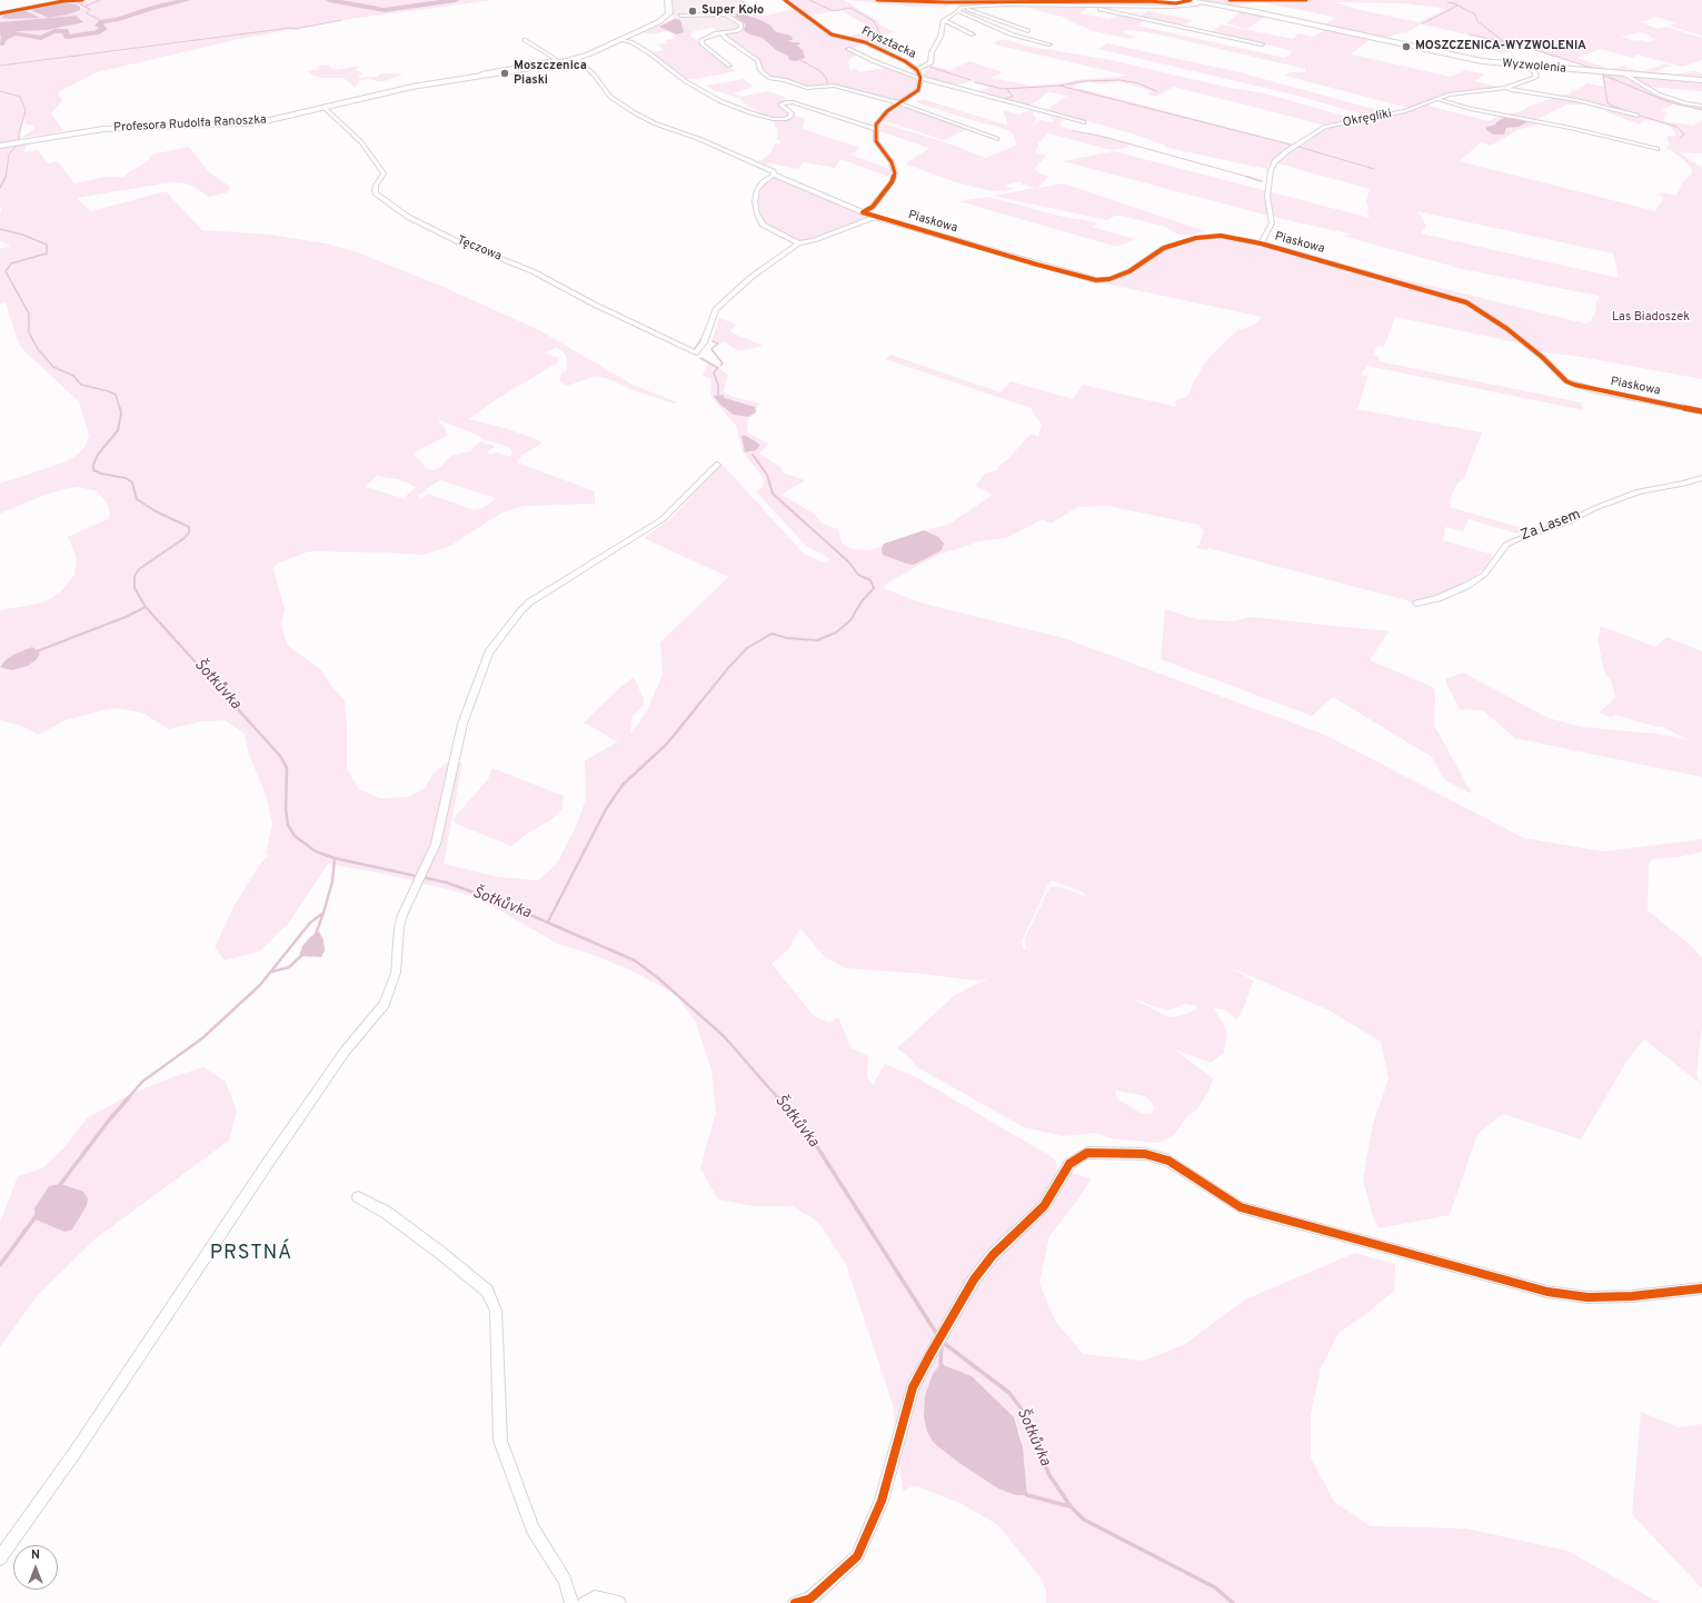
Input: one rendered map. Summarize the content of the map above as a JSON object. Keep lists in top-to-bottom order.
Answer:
{
  "streets": {
    "street": [
      "Frysztacka",
      "Wyzwolenia",
      "Okręgliki",
      "Profesora Rudolfa Ranoszka",
      "Piaskowa",
      "Tęczowa",
      "Za Lasem"
    ]
  },
  "crossings": [
    ["Wyzwolenia", "Okręgliki"],
    ["Okręgliki", "Piaskowa"],
    ["Profesora Rudolfa Ranoszka", "Tęczowa"]
  ],
  "districts": ["PRSTNÁ"],
  "water": ["Šotkůvka"],
  "parks": ["Las Biadoszek"],
  "places": ["Super Koło", "MOSZCZENICA-WYZWOLENIA", "Moszczenica Piaski"],
  "north": "top"
}
